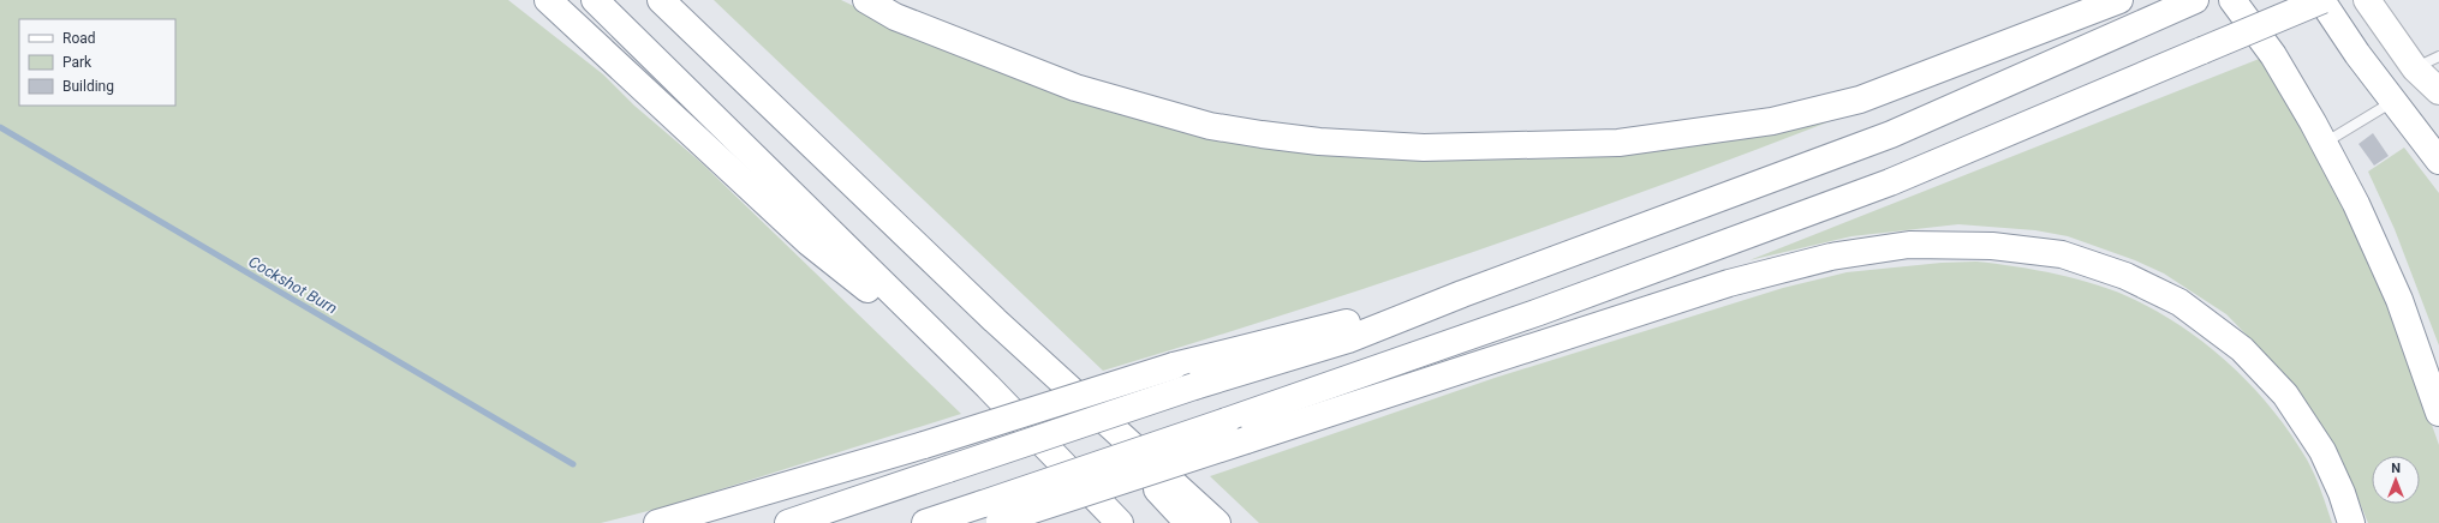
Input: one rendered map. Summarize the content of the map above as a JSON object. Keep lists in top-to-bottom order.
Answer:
{
  "water": ["Cockshot Burn"],
  "legend": ["Road", "Park", "Building"],
  "north": "top"
}
